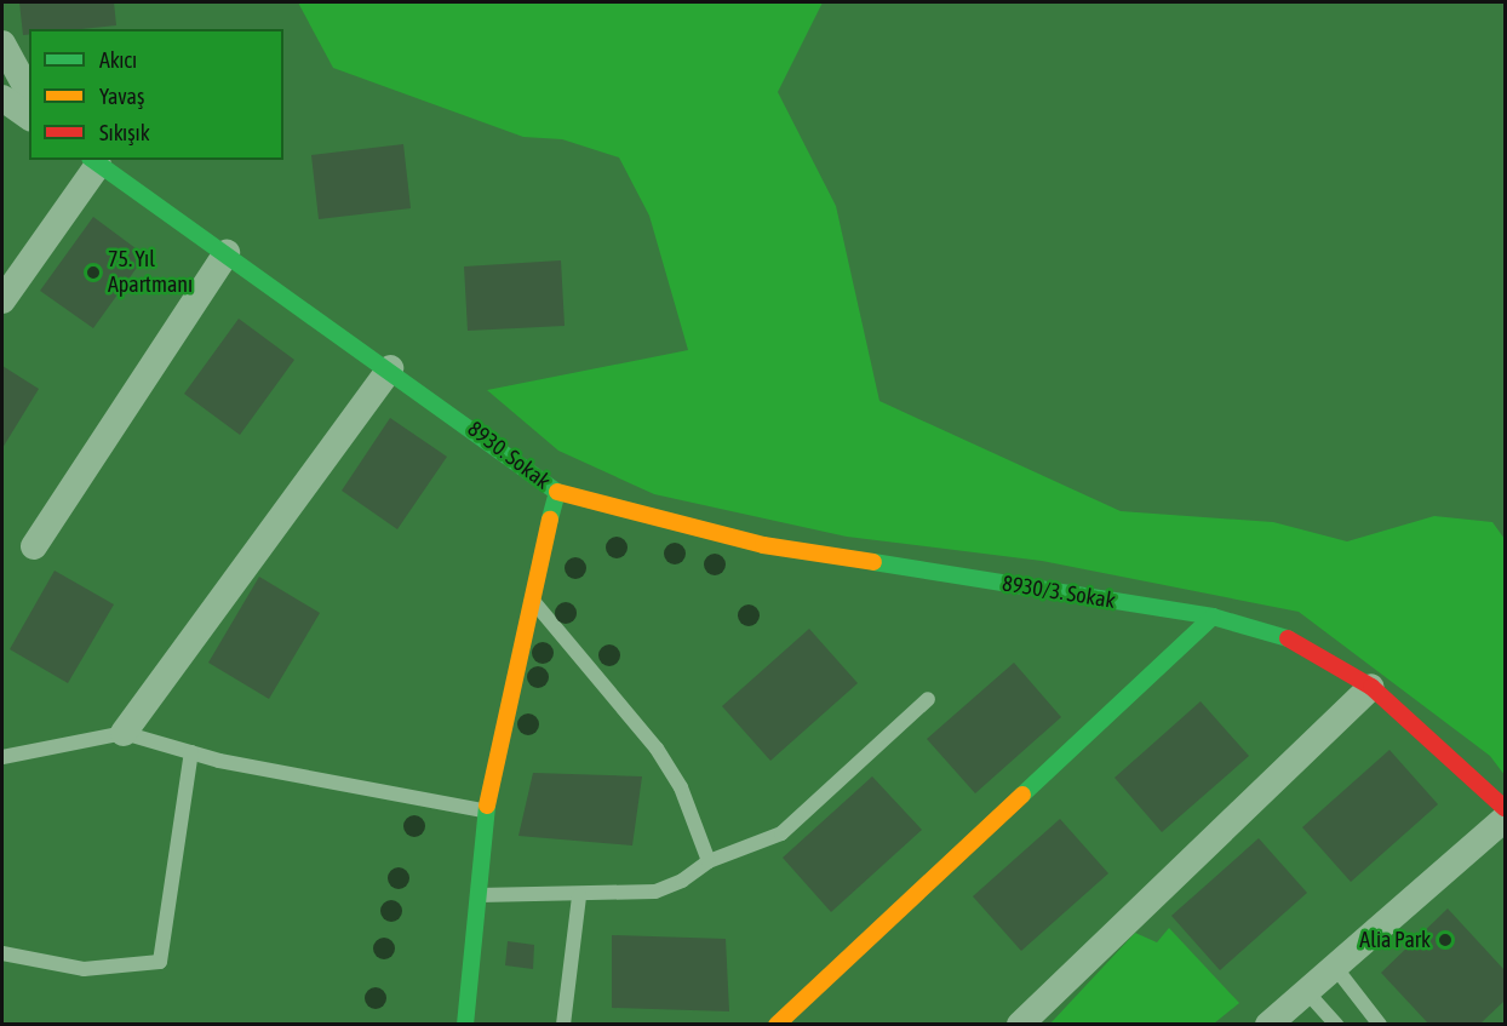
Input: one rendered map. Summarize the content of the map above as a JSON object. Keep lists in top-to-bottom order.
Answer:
{
  "streets": {
    "street": ["8930. Sokak", "8930/3. Sokak"]
  },
  "crossings": [
    ["8930. Sokak", "8930/3. Sokak"]
  ],
  "places": ["75. Yıl Apartmanı", "Alia Park"],
  "legend": ["Akıcı", "Yavaş", "Sıkışık"]
}
